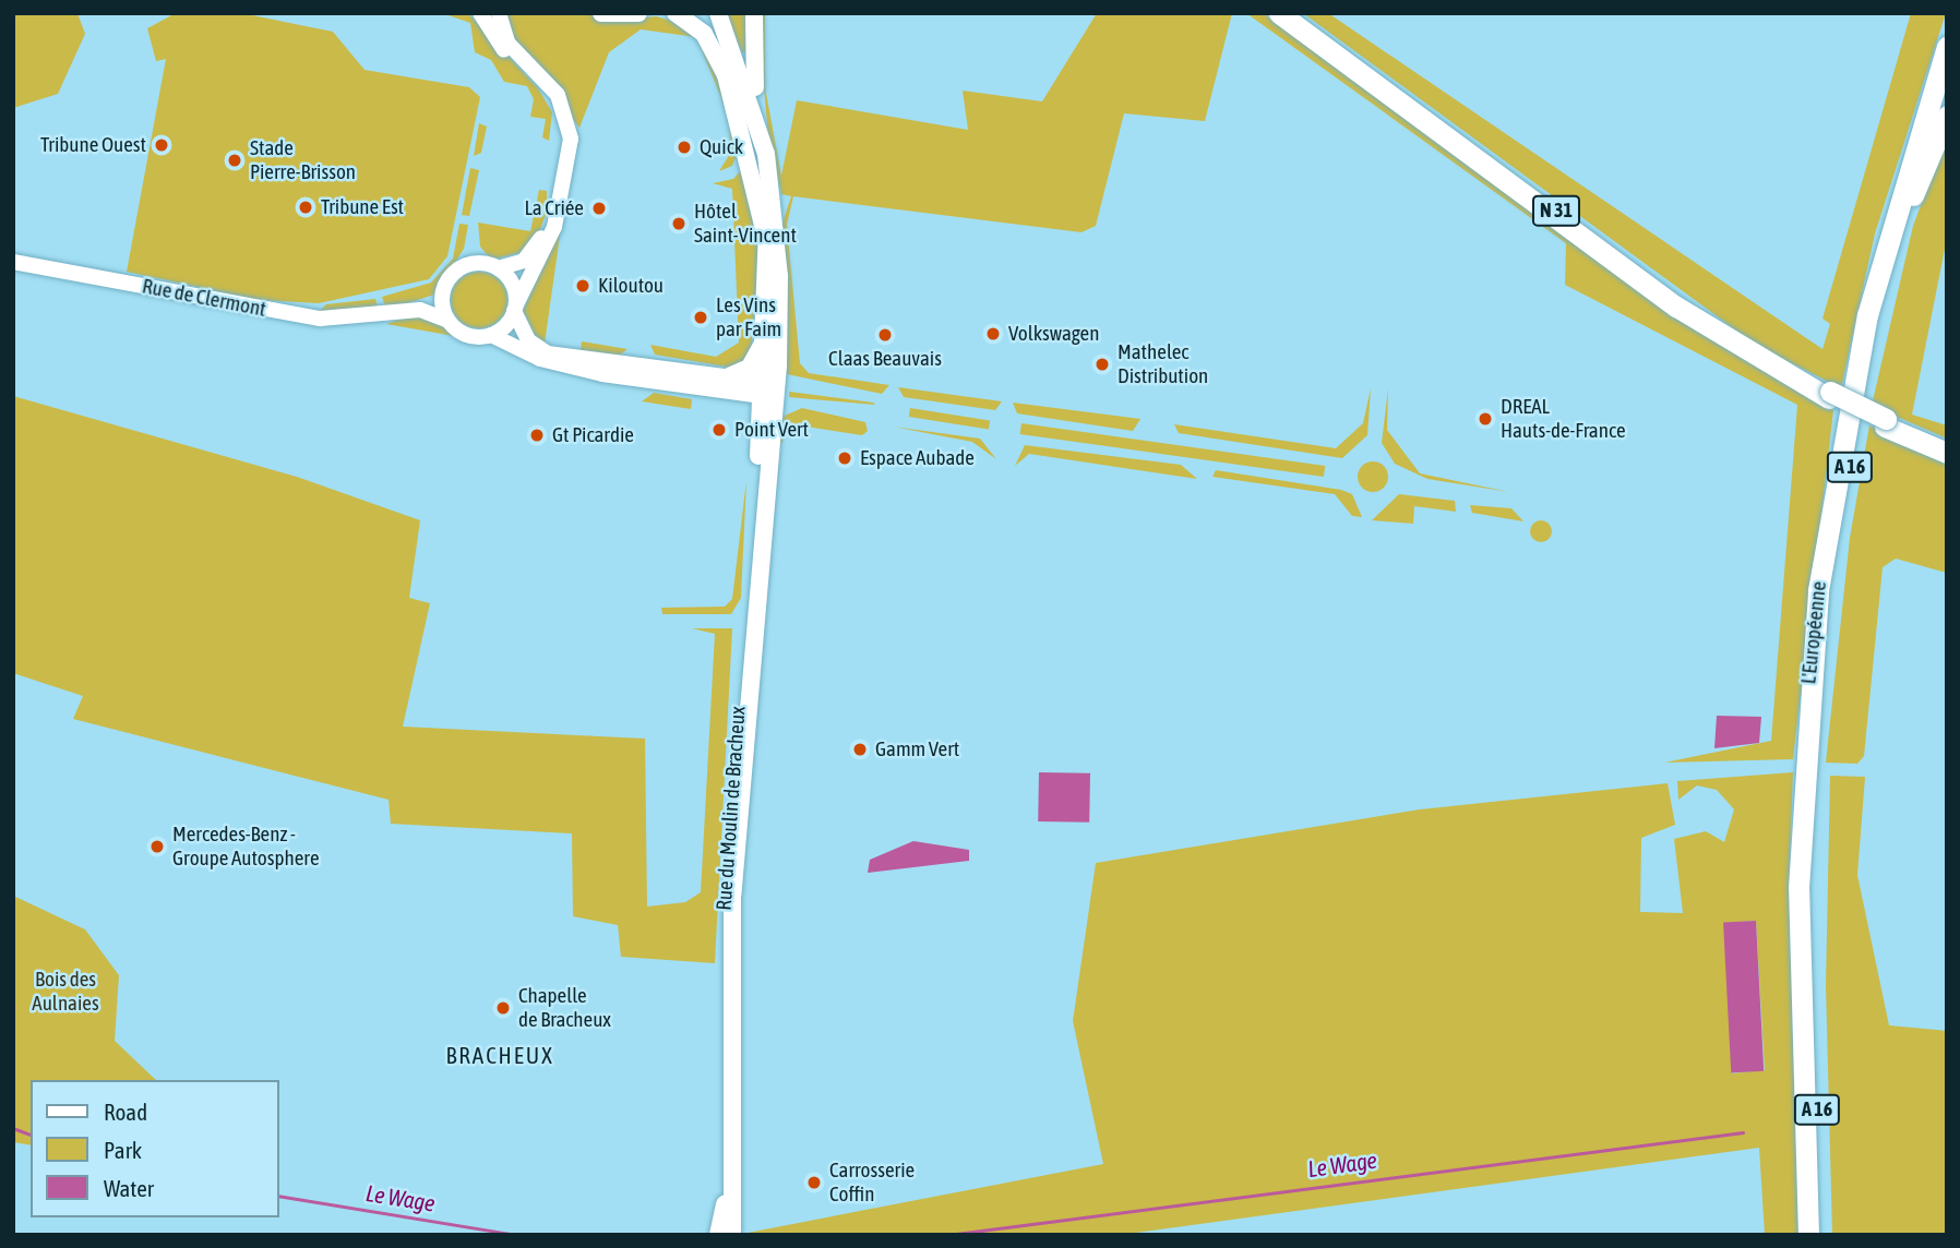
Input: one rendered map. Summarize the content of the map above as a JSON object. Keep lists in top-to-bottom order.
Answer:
{
  "streets": {
    "highway": ["N 31", "A 16", "L'Européenne"],
    "main road": ["Rue de Clermont", "Rue du Moulin de Bracheux"]
  },
  "districts": ["BRACHEUX"],
  "water": ["Le Wage"],
  "parks": ["Bois des Aulnaies"],
  "places": [
    "Tribune Ouest",
    "Quick",
    "Stade Pierre-Brisson",
    "Tribune Est",
    "La Criée",
    "Hôtel Saint-Vincent",
    "Kiloutou",
    "Les Vins par Faim",
    "Volkswagen",
    "Claas Beauvais",
    "Mathelec Distribution",
    "DREAL Hauts-de-France",
    "Point Vert",
    "Gt Picardie",
    "Espace Aubade",
    "Gamm Vert",
    "Mercedes-Benz - Groupe Autosphere",
    "Chapelle de Bracheux",
    "Carrosserie Coffin"
  ],
  "legend": ["Road", "Park", "Water"]
}
